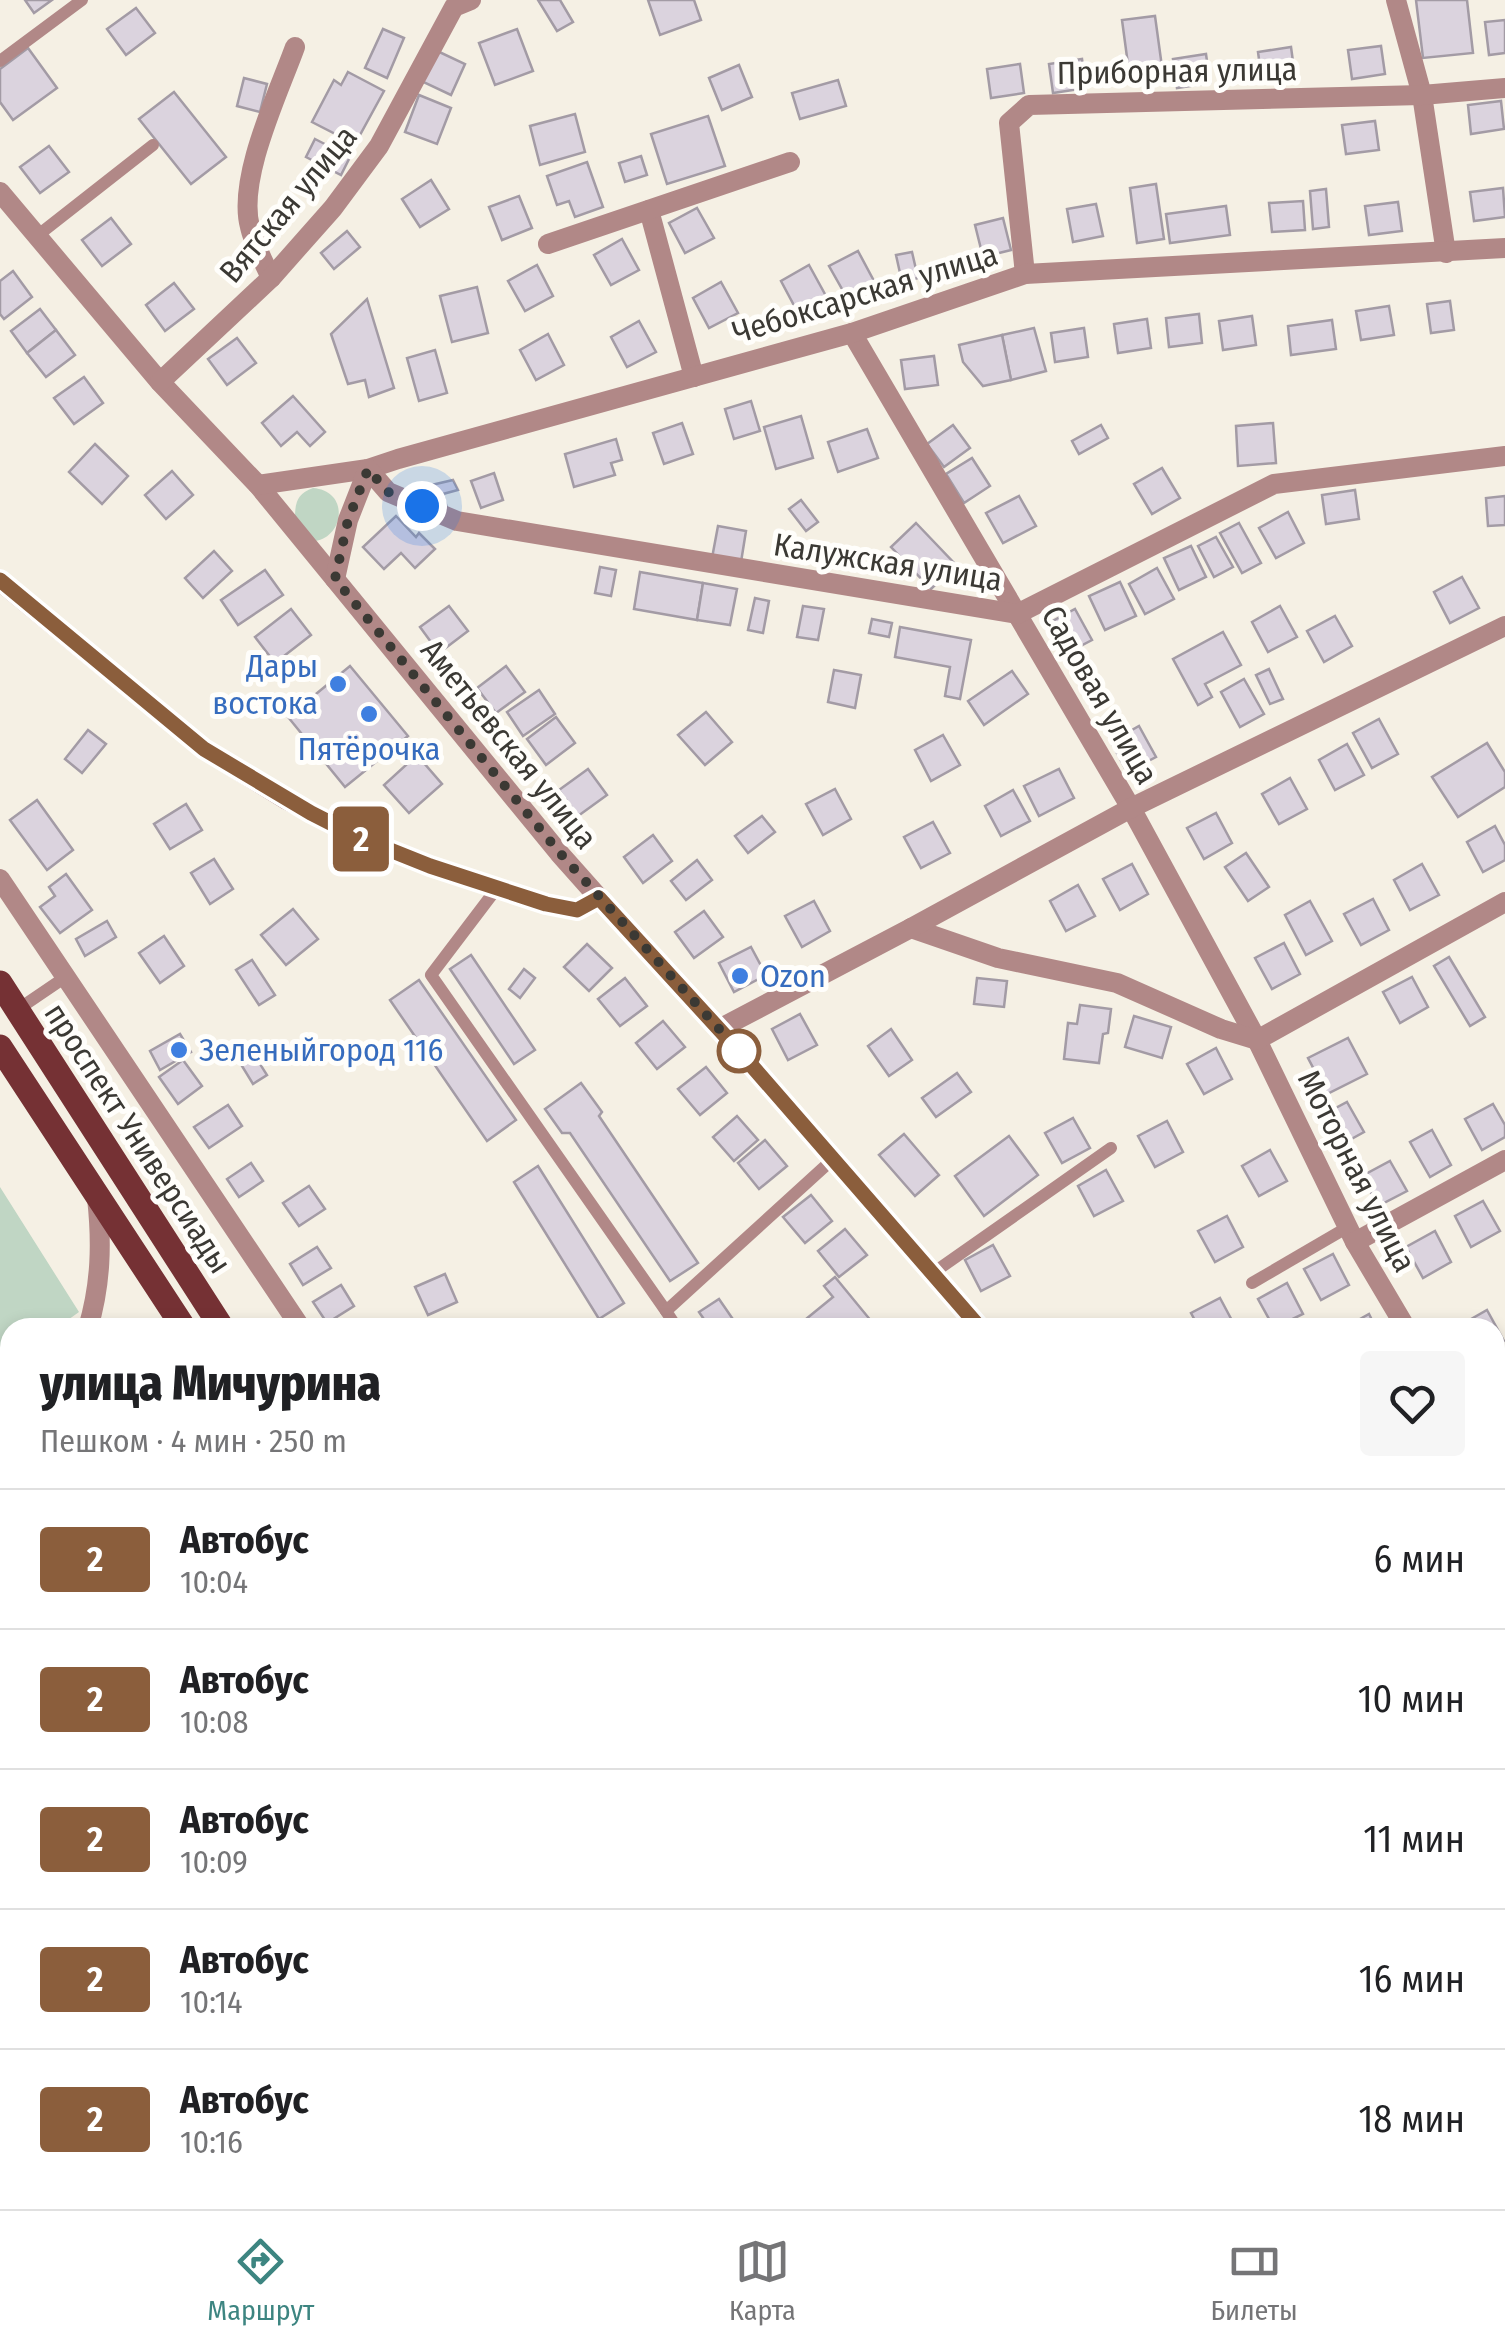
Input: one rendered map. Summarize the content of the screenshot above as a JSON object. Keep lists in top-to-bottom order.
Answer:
{
  "streets": {
    "main road": ["проспект Универсиады"],
    "street": [
      "Приборная улица",
      "Вятская улица",
      "Чебоксарская улица",
      "Калужская улица",
      "Садовая улица",
      "Аметьевская улица",
      "Моторная улица"
    ]
  },
  "crossings": [
    ["Приборная улица", "Чебоксарская улица"],
    ["Вятская улица", "Аметьевская улица"],
    ["Чебоксарская улица", "Калужская улица"],
    ["Чебоксарская улица", "Садовая улица"],
    ["Чебоксарская улица", "Аметьевская улица"],
    ["Калужская улица", "Садовая улица"],
    ["Садовая улица", "Моторная улица"]
  ],
  "places": [
    "Дары востока",
    "Пятёрочка",
    "Ozon",
    "Зеленыйгород 116"
  ],
  "lines": ["bus line 2"],
  "page": {
    "on_map": "2",
    "heading": ["улица Мичурина", "Пешком · 4 мин · 250 m"],
    "list": [
      {
        "mark": "2",
        "name": "Автобус",
        "note": "10:04",
        "value": "6 мин"
      },
      {
        "mark": "2",
        "name": "Автобус",
        "note": "10:08",
        "value": "10 мин"
      },
      {
        "mark": "2",
        "name": "Автобус",
        "note": "10:09",
        "value": "11 мин"
      },
      {
        "mark": "2",
        "name": "Автобус",
        "note": "10:14",
        "value": "16 мин"
      },
      {
        "mark": "2",
        "name": "Автобус",
        "note": "10:16",
        "value": "18 мин"
      }
    ],
    "tabs": ["Маршрут", "Карта", "Билеты"]
  }
}
